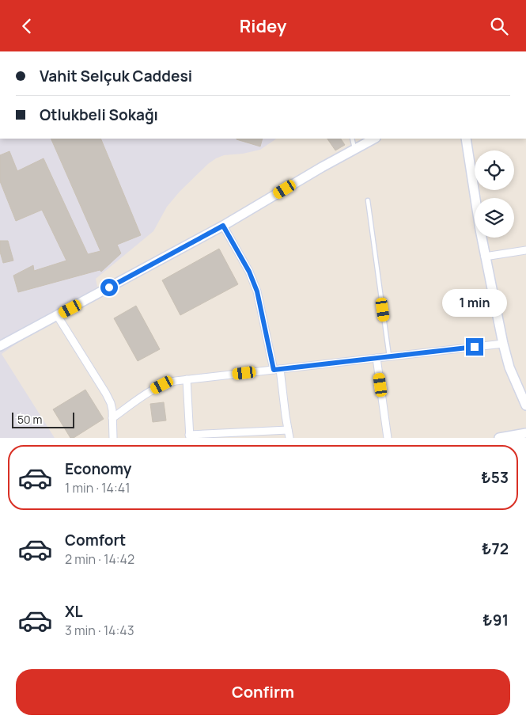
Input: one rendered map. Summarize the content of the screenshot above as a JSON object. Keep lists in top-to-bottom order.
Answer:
{
  "scale_bar": "50 m",
  "page": {
    "header": "Ridey",
    "banner": ["Vahit Selçuk Caddesi", "Otlukbeli Sokağı"],
    "bubble": "1 min",
    "scale": "50 m",
    "list": [
      {
        "name": "Economy",
        "note": "1 min · 14:41",
        "value": "₺53"
      },
      {
        "name": "Comfort",
        "note": "2 min · 14:42",
        "value": "₺72"
      },
      {
        "name": "XL",
        "note": "3 min · 14:43",
        "value": "₺91"
      }
    ],
    "buttons": "Confirm"
  }
}
